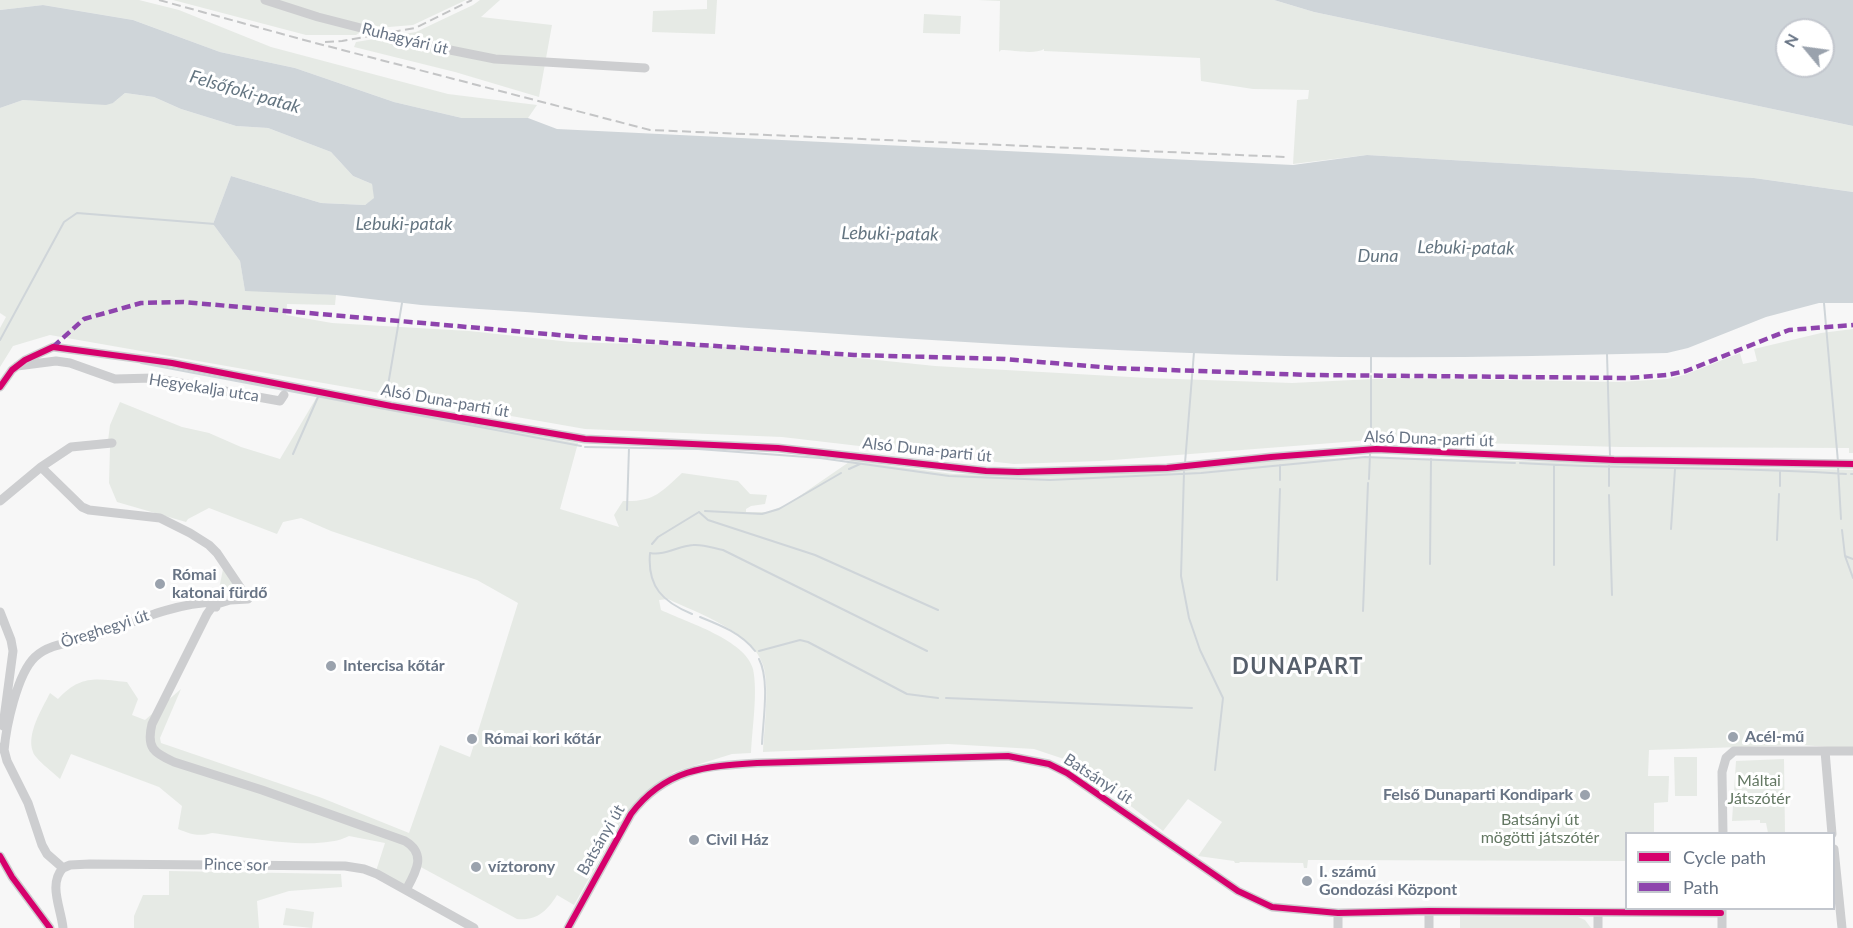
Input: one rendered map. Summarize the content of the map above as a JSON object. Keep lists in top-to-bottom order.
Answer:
{
  "streets": {
    "street": [
      "Ruhagyári út",
      "Hegyekalja utca",
      "Alsó Duna-parti út",
      "Öreghegyi út",
      "Batsányi út",
      "Pince sor"
    ]
  },
  "crossings": [
    ["Hegyekalja utca", "Alsó Duna-parti út"],
    ["Öreghegyi út", "Pince sor"]
  ],
  "districts": ["DUNAPART"],
  "water": ["Felsőfoki-patak", "Lebuki-patak", "Duna"],
  "parks": ["Máltai Játszótér", "Batsányi út mögötti játszótér"],
  "places": [
    "Római katonai fürdő",
    "Intercisa kőtár",
    "Acél-mű",
    "Római kori kőtár",
    "Felső Dunaparti Kondipark",
    "Civil Ház",
    "víztorony",
    "I. számú Gondozási Központ"
  ],
  "legend": ["Cycle path", "Path"],
  "north": "top left"
}
